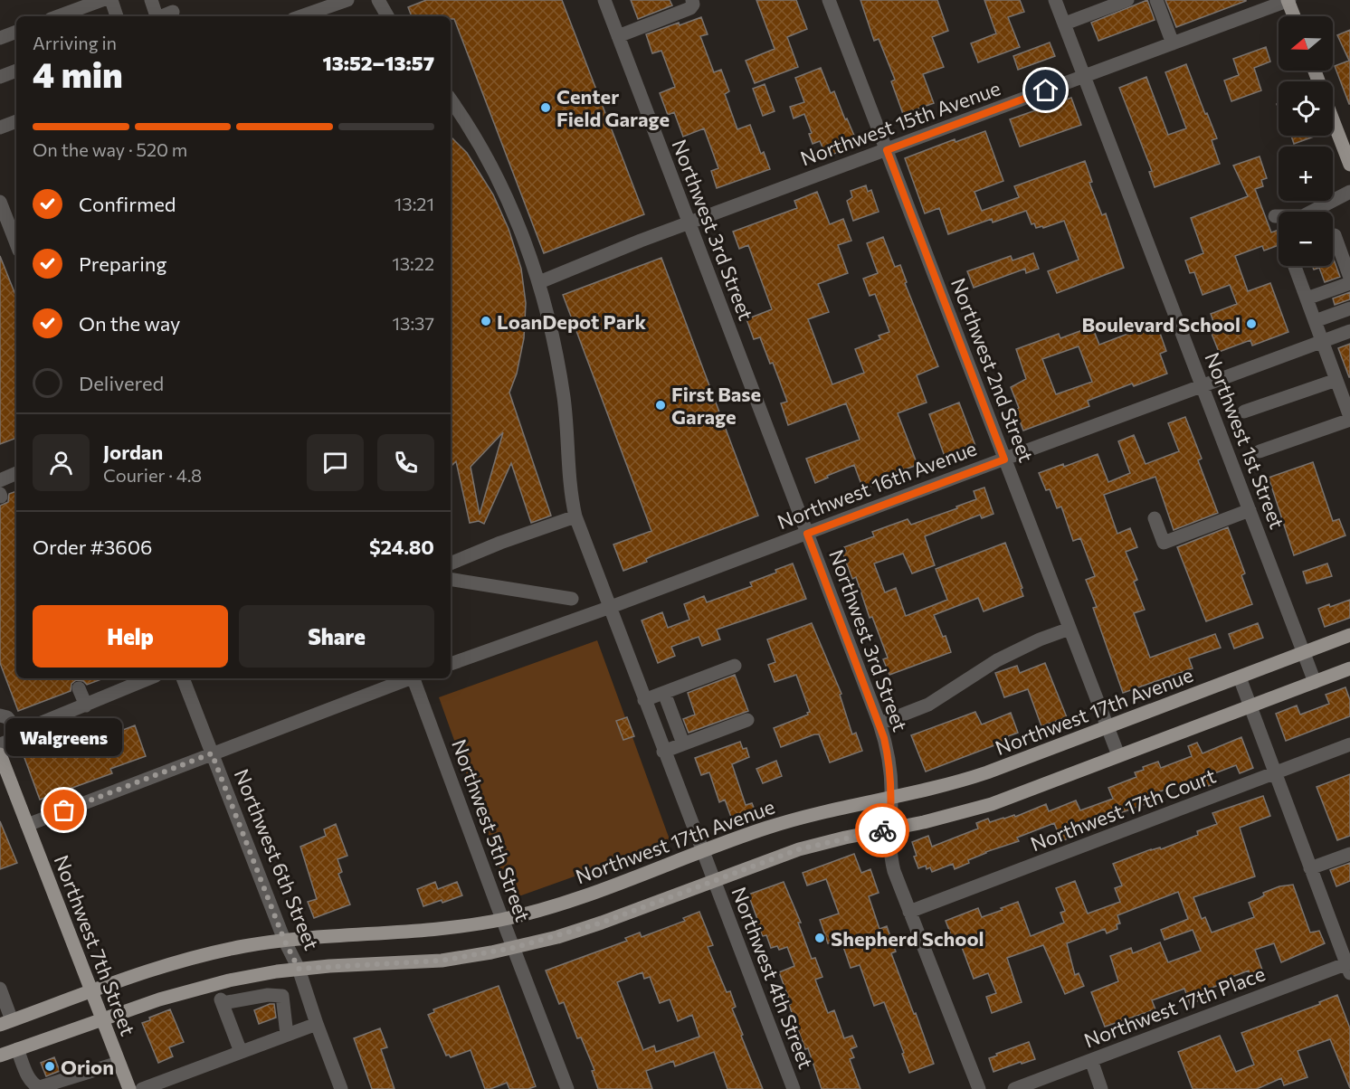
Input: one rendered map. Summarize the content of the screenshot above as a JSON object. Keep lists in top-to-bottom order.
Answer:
{
  "streets": {
    "main road": ["Northwest 17th Avenue", "Northwest 7th Street"],
    "street": [
      "Northwest 15th Avenue",
      "Northwest 3rd Street",
      "Northwest 2nd Street",
      "Northwest 1st Street",
      "Northwest 16th Avenue",
      "Northwest 17th Court",
      "Northwest 5th Street",
      "Northwest 6th Street",
      "Northwest 4th Street",
      "Northwest 17th Place"
    ]
  },
  "crossings": [
    ["Northwest 15th Avenue", "Northwest 3rd Street"],
    ["Northwest 15th Avenue", "Northwest 2nd Street"],
    ["Northwest 15th Avenue", "Northwest 1st Street"],
    ["Northwest 15th Avenue", "Northwest 4th Street"],
    ["Northwest 3rd Street", "Northwest 16th Avenue"],
    ["Northwest 3rd Street", "Northwest 17th Avenue"],
    ["Northwest 3rd Street", "Northwest 17th Court"],
    ["Northwest 2nd Street", "Northwest 16th Avenue"],
    ["Northwest 2nd Street", "Northwest 17th Avenue"],
    ["Northwest 1st Street", "Northwest 16th Avenue"],
    ["Northwest 1st Street", "Northwest 17th Avenue"],
    ["Northwest 16th Avenue", "Northwest 4th Street"],
    ["Northwest 17th Avenue", "Northwest 5th Street"],
    ["Northwest 17th Avenue", "Northwest 6th Street"],
    ["Northwest 17th Avenue", "Northwest 7th Street"],
    ["Northwest 17th Avenue", "Northwest 4th Street"]
  ],
  "places": [
    "Center Field Garage",
    "LoanDepot Park",
    "Boulevard School",
    "First Base Garage",
    "Walgreens",
    "Shepherd School",
    "Orion"
  ],
  "north": "left",
  "page": {
    "map_buttons": ["+", "−"],
    "heading": ["4 min", "Arriving in", "13:52–13:57"],
    "panel": [
      "Jordan",
      "Courier · 4.8",
      "Order #3606",
      "$24.80"
    ],
    "bar": "On the way · 520 m",
    "list": [
      ["Confirmed", "13:21"],
      ["Preparing", "13:22"],
      ["On the way", "13:37"],
      "Delivered"
    ],
    "buttons": ["Help", "Share"],
    "bubble": "Walgreens"
  }
}
